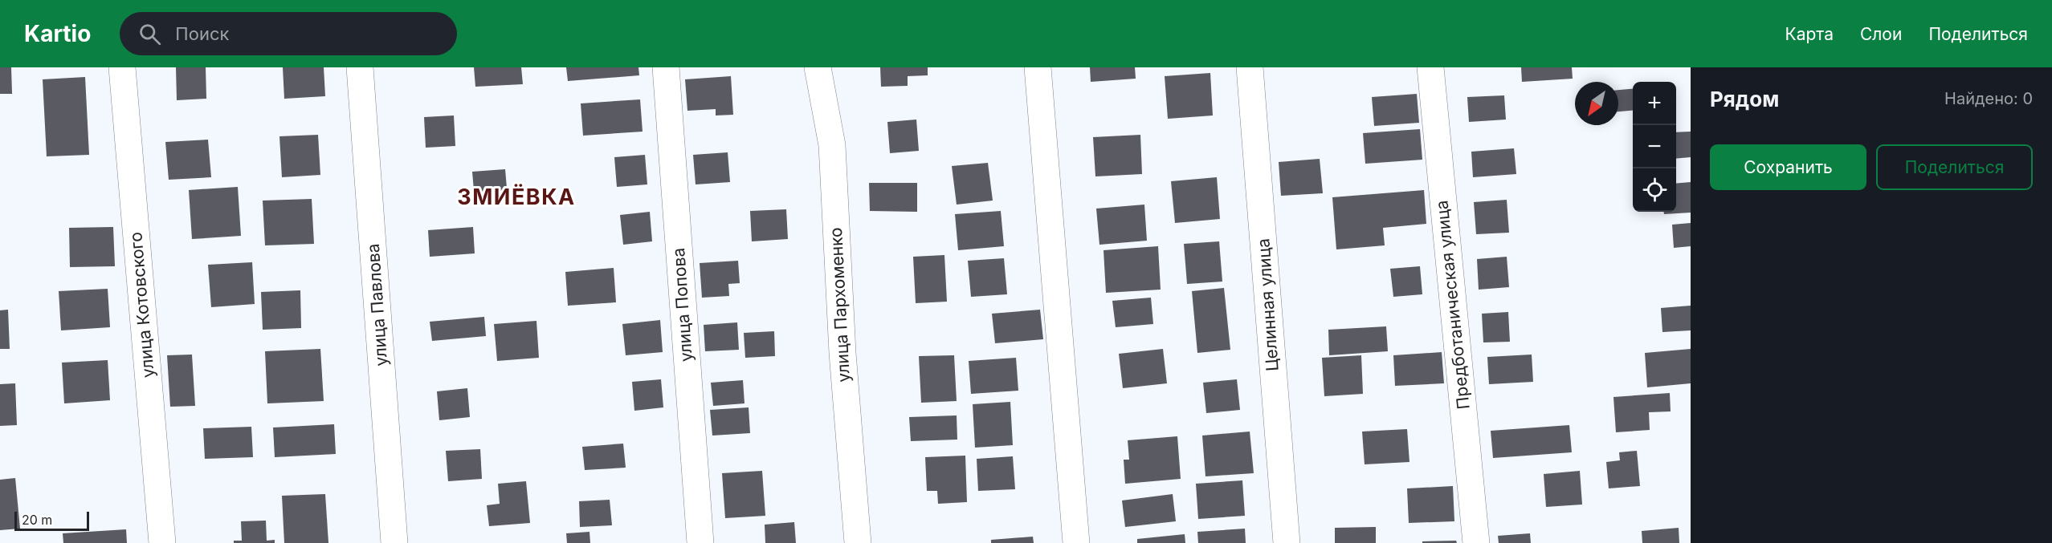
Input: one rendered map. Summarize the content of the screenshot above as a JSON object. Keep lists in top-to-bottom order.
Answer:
{
  "streets": {
    "street": [
      "улица Котовского",
      "улица Павлова",
      "улица Попова",
      "улица Пархоменко",
      "Целинная улица",
      "Предботаническая улица"
    ]
  },
  "districts": ["ЗМИЁВКА"],
  "scale_bar": "20 m",
  "north": "bottom left",
  "page": {
    "header": "Kartio",
    "search": "Поиск",
    "nav": ["Карта", "Слои", "Поделиться"],
    "heading": ["Рядом", "Найдено: 0"],
    "map_buttons": ["+", "−"],
    "buttons": ["Сохранить", "Поделиться"],
    "scale": "20 m"
  }
}
